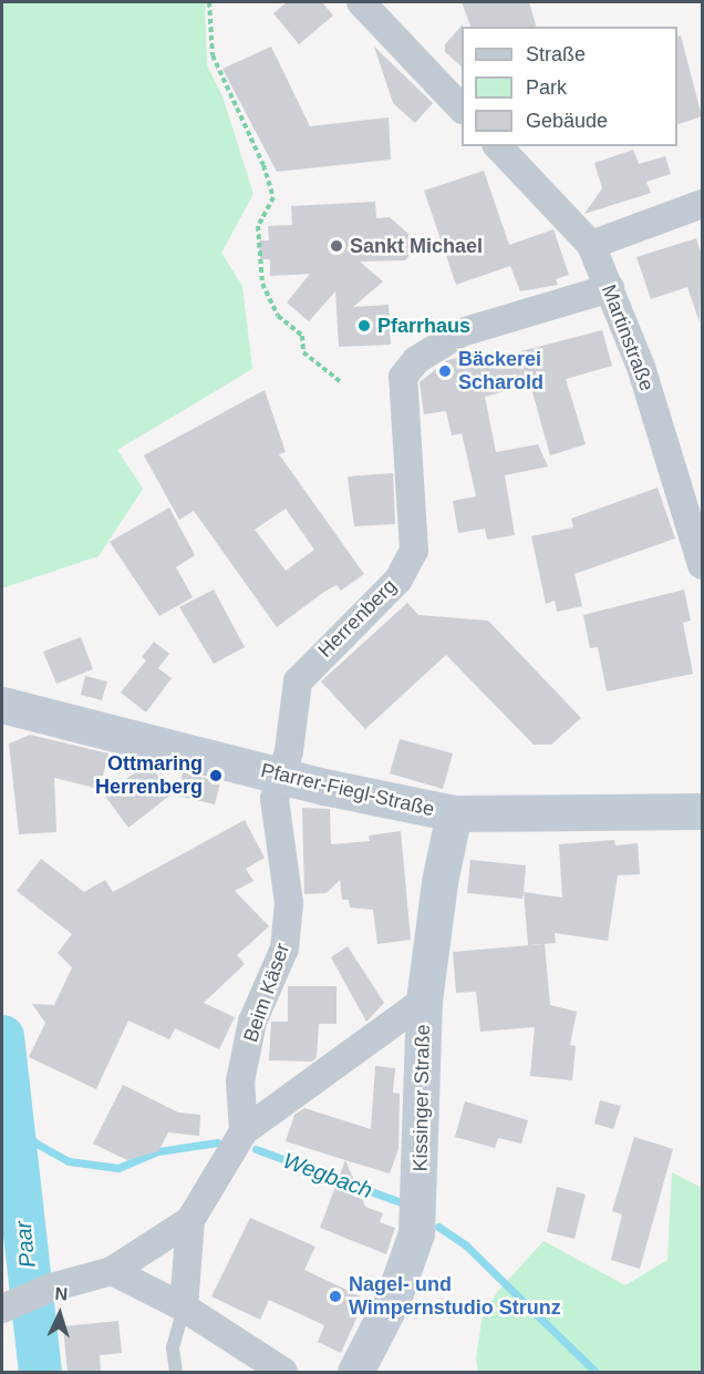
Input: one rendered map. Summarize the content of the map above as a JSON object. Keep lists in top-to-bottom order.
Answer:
{
  "streets": {
    "main road": ["Pfarrer-Fiegl-Straße", "Kissinger Straße"],
    "street": ["Martinstraße", "Herrenberg", "Beim Käser"]
  },
  "crossings": [
    ["Martinstraße", "Herrenberg"],
    ["Herrenberg", "Pfarrer-Fiegl-Straße"],
    ["Herrenberg", "Beim Käser"],
    ["Pfarrer-Fiegl-Straße", "Beim Käser"],
    ["Pfarrer-Fiegl-Straße", "Kissinger Straße"]
  ],
  "water": ["Wegbach", "Paar"],
  "places": [
    "Sankt Michael",
    "Pfarrhaus",
    "Bäckerei Scharold",
    "Ottmaring Herrenberg",
    "Nagel- und Wimpernstudio Strunz"
  ],
  "legend": ["Straße", "Park", "Gebäude"],
  "north": "top"
}
